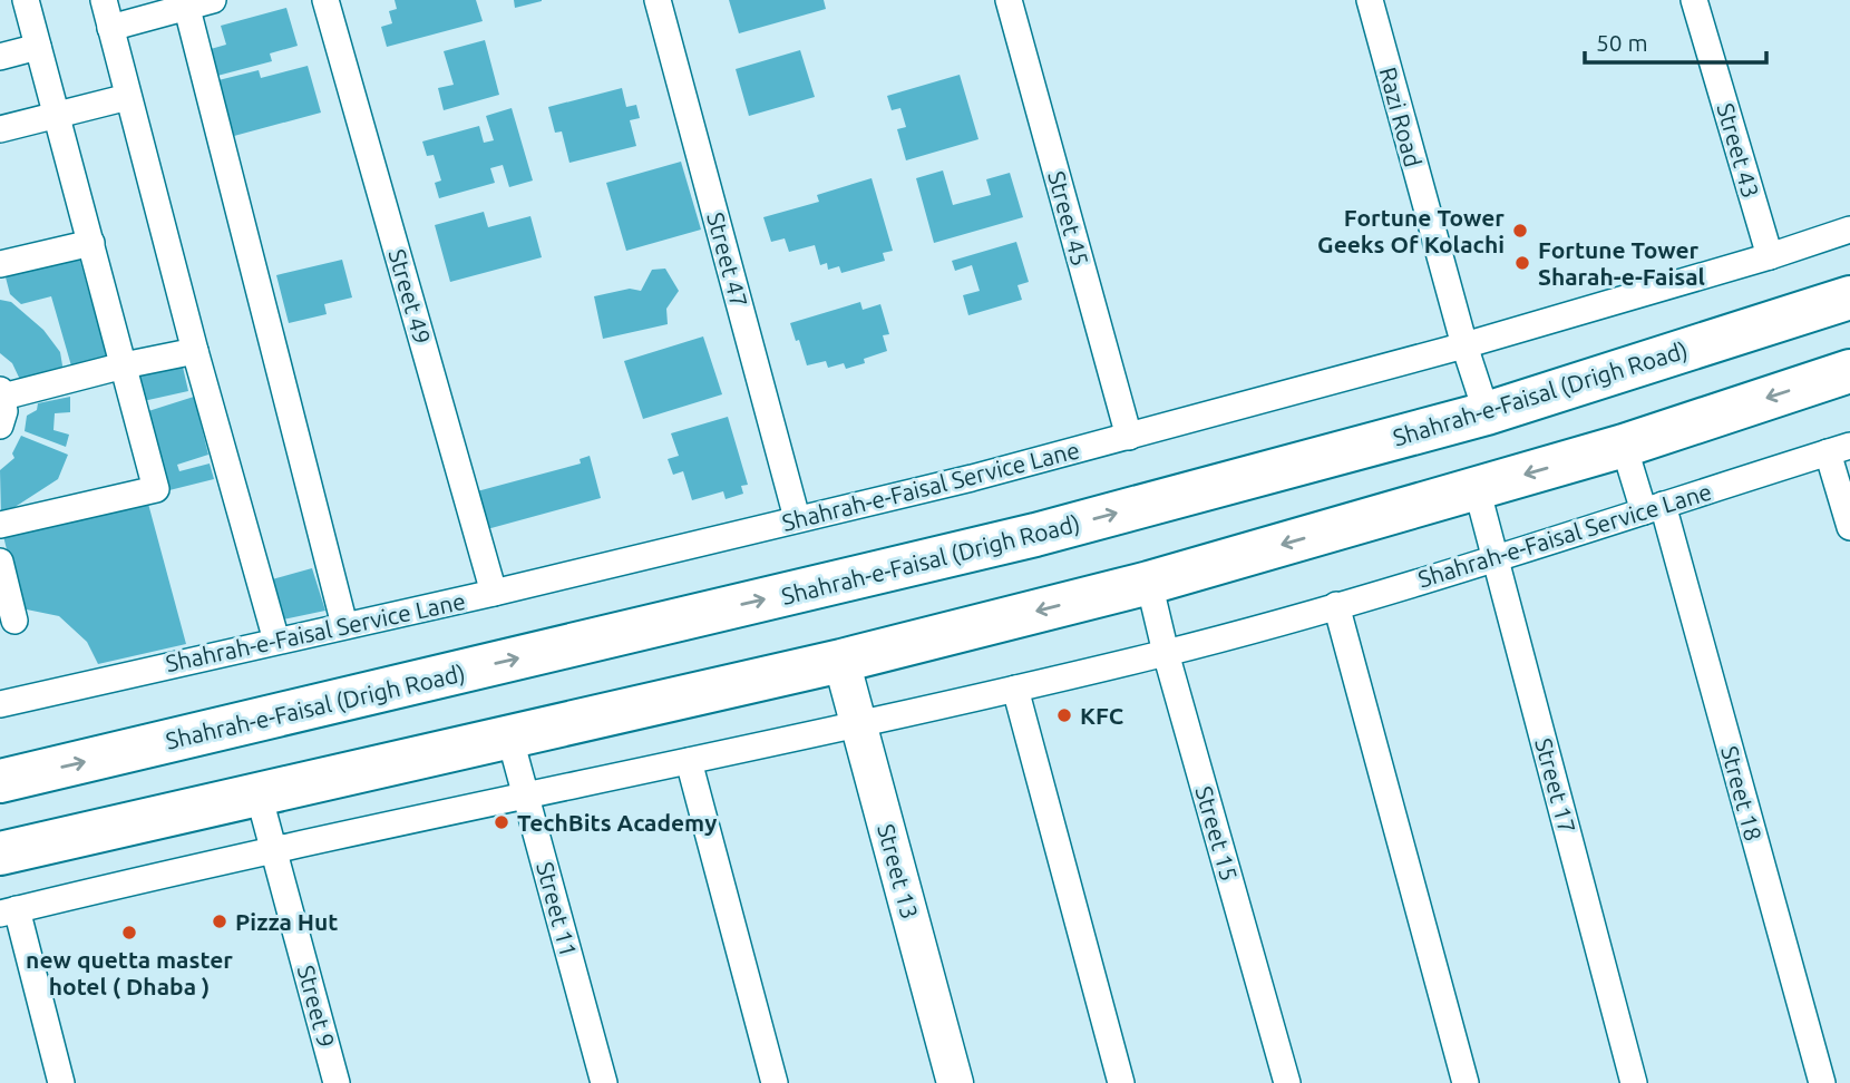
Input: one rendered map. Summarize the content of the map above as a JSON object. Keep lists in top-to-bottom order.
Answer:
{
  "streets": {
    "highway": ["Shahrah-e-Faisal (Drigh Road)"],
    "street": [
      "Razi Road",
      "Street 43",
      "Street 45",
      "Street 47",
      "Street 49",
      "Shahrah-e-Faisal Service Lane",
      "Street 17",
      "Street 18",
      "Street 15",
      "Street 13",
      "Street 11",
      "Street 9"
    ]
  },
  "crossings": [
    ["Razi Road", "Shahrah-e-Faisal (Drigh Road)"],
    ["Razi Road", "Shahrah-e-Faisal Service Lane"],
    ["Street 43", "Shahrah-e-Faisal Service Lane"],
    ["Street 45", "Shahrah-e-Faisal Service Lane"],
    ["Street 47", "Shahrah-e-Faisal Service Lane"],
    ["Street 49", "Shahrah-e-Faisal Service Lane"],
    ["Shahrah-e-Faisal Service Lane", "Street 17"],
    ["Shahrah-e-Faisal Service Lane", "Street 18"],
    ["Shahrah-e-Faisal Service Lane", "Street 15"],
    ["Shahrah-e-Faisal Service Lane", "Street 13"],
    ["Shahrah-e-Faisal Service Lane", "Street 11"],
    ["Shahrah-e-Faisal Service Lane", "Street 9"]
  ],
  "places": [
    "Fortune Tower Geeks Of Kolachi",
    "Fortune Tower Sharah-e-Faisal",
    "KFC",
    "TechBits Academy",
    "Pizza Hut",
    "new quetta master hotel ( Dhaba )"
  ],
  "scale_bar": "50 m"
}
